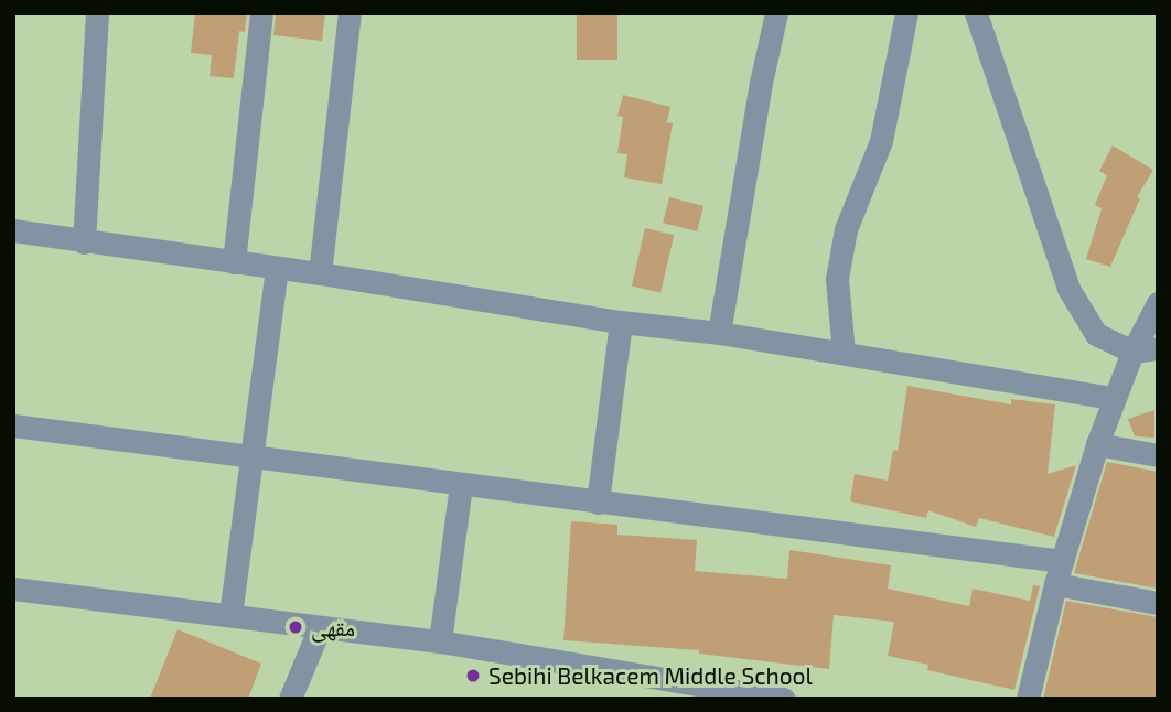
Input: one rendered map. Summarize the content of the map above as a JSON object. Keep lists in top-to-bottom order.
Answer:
{
  "places": ["مقهى", "Sebihi Belkacem Middle School"]
}
